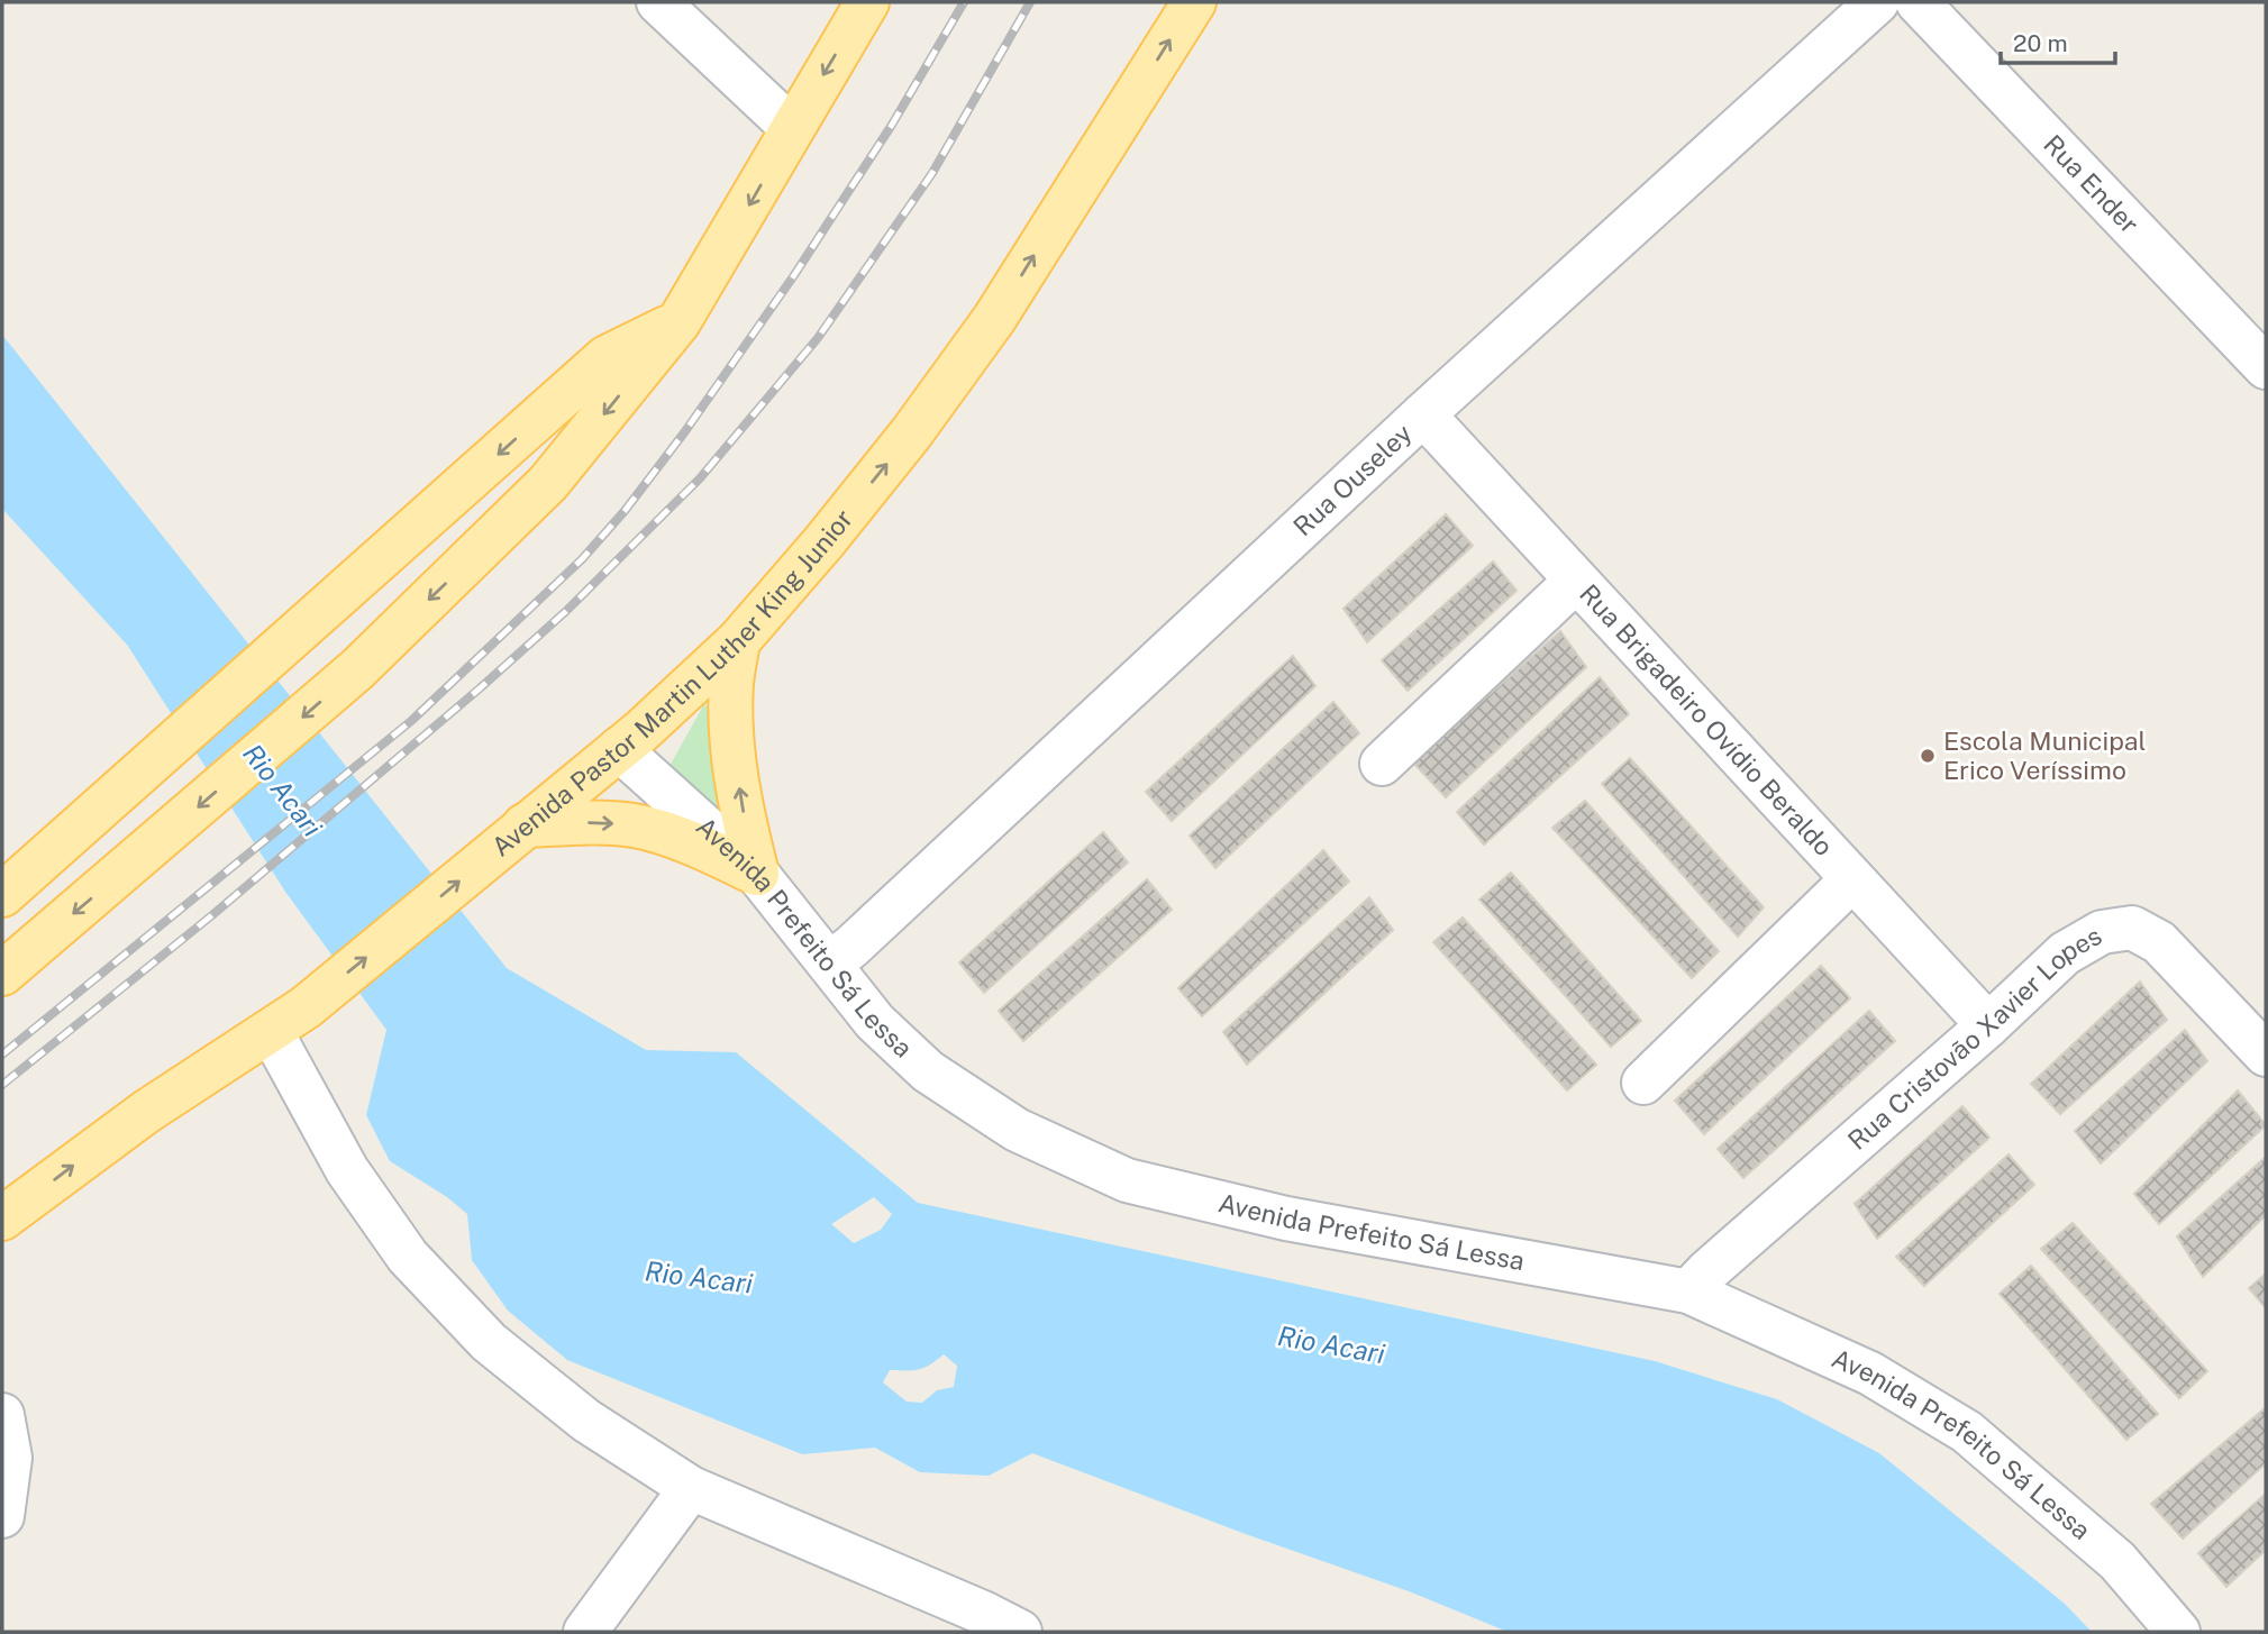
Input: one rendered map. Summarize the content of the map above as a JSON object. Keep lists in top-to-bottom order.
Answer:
{
  "streets": {
    "main road": ["Avenida Pastor Martin Luther King Junior"],
    "street": [
      "Rua Ender",
      "Rua Ouseley",
      "Rua Brigadeiro Ovídio Beraldo",
      "Avenida Prefeito Sá Lessa",
      "Rua Cristovão Xavier Lopes"
    ]
  },
  "crossings": [
    ["Rua Ouseley", "Rua Brigadeiro Ovídio Beraldo"],
    ["Rua Ouseley", "Avenida Prefeito Sá Lessa"],
    ["Avenida Pastor Martin Luther King Junior", "Avenida Prefeito Sá Lessa"],
    ["Rua Brigadeiro Ovídio Beraldo", "Rua Cristovão Xavier Lopes"],
    ["Avenida Prefeito Sá Lessa", "Rua Cristovão Xavier Lopes"]
  ],
  "water": ["Rio Acari"],
  "places": ["Escola Municipal Erico Veríssimo"],
  "scale_bar": "20 m"
}
